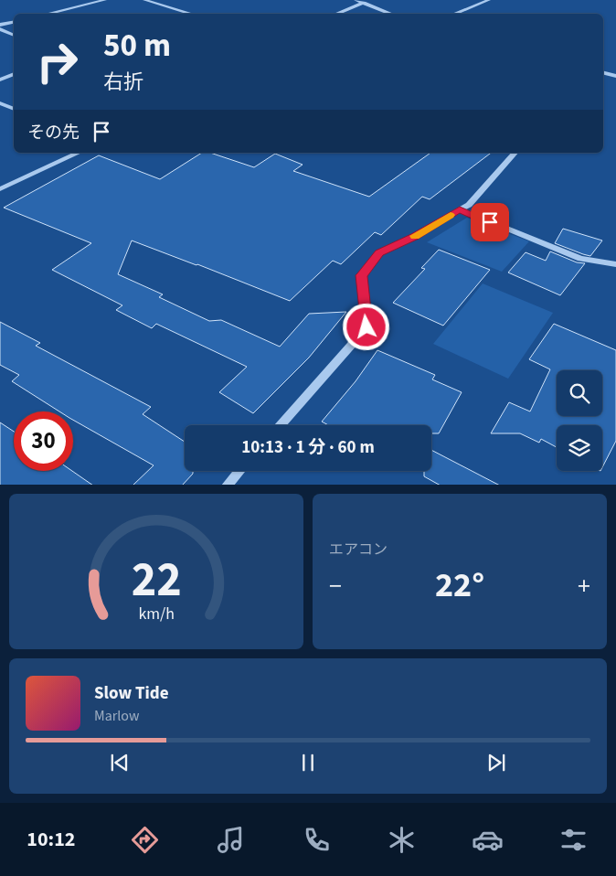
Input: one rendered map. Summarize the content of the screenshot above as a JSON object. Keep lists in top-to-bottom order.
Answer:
{
  "page": {
    "turn": ["50 m", "右折"],
    "then": "その先",
    "limit": "30",
    "trip": "10:13 · 1 分 · 60 m",
    "tile": "エアコン",
    "heat": ["−", "22°", "+"],
    "song": ["Slow Tide", "Marlow"],
    "tabs": "10:12",
    "gauge": ["22", "km/h"]
  }
}
